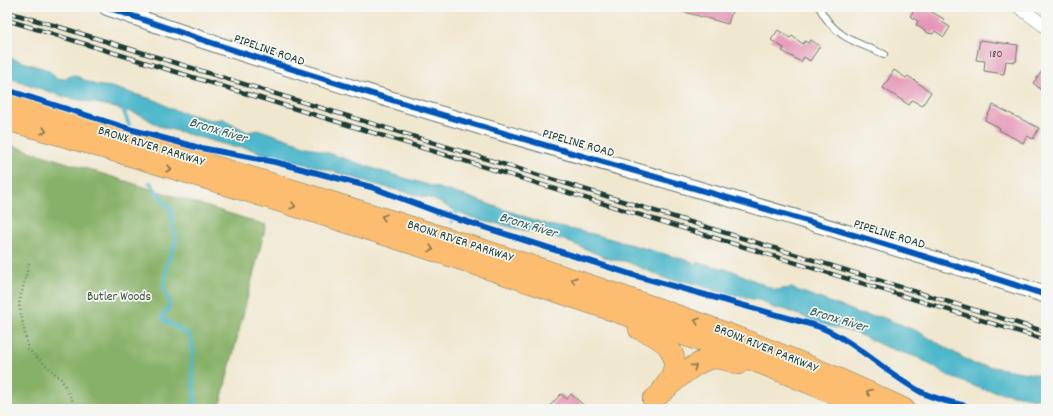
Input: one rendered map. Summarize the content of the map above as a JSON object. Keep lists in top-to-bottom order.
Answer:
{
  "streets": {
    "highway": ["BRONX RIVER PARKWAY"],
    "street": ["PIPELINE ROAD"]
  },
  "water": ["Bronx River"],
  "parks": ["Butler Woods"],
  "house_numbers": ["180"]
}
